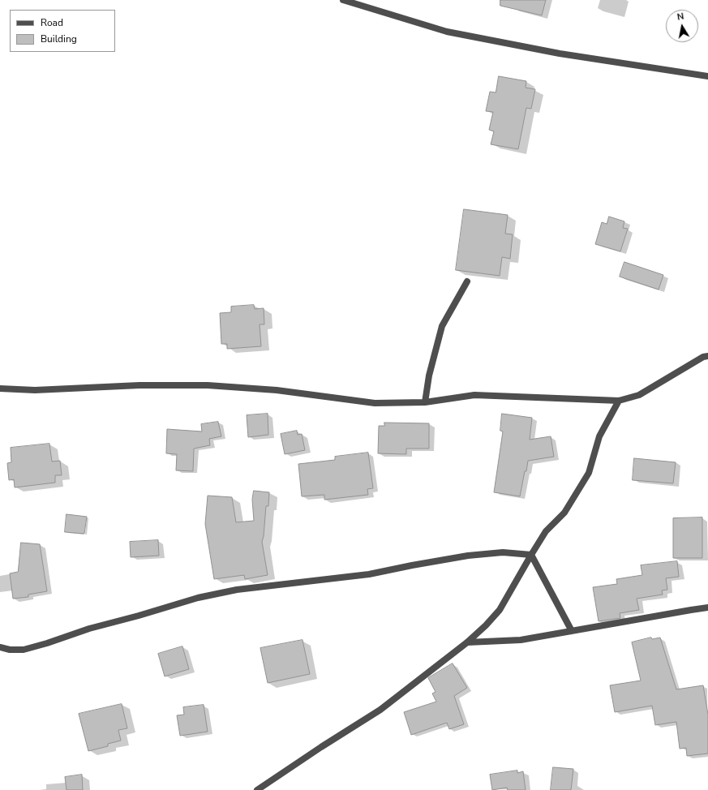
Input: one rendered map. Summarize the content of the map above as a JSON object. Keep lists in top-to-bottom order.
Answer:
{
  "legend": ["Road", "Building"],
  "north": "top"
}
